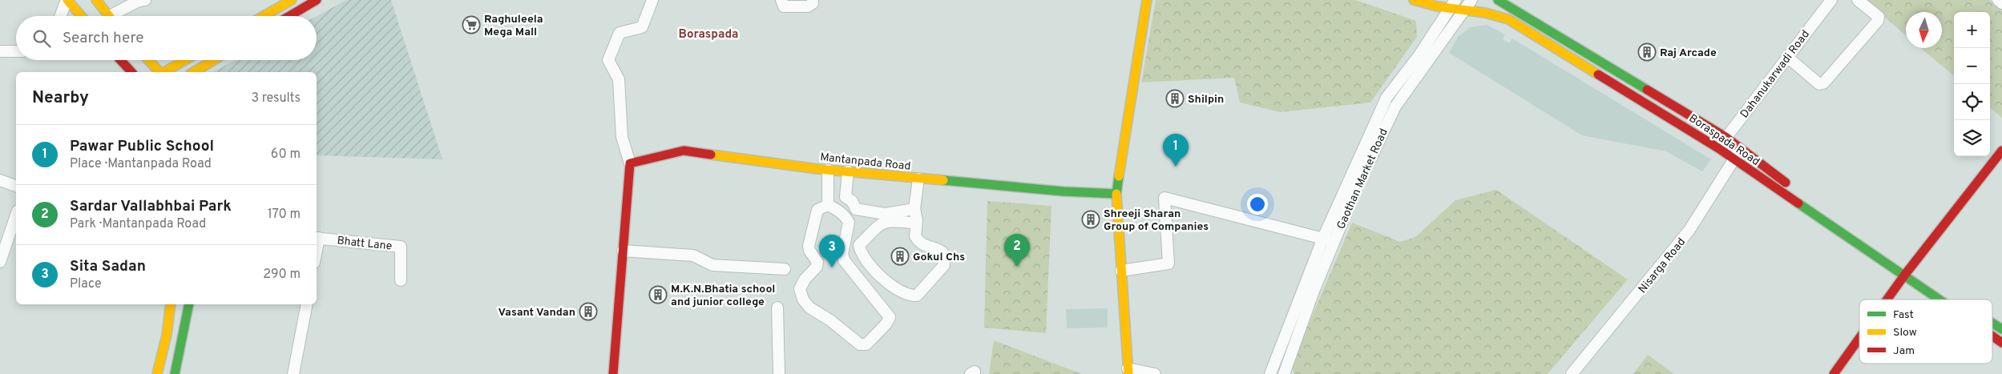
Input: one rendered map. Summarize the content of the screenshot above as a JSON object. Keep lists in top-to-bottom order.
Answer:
{
  "streets": {
    "main road": ["Boraspada Road", "Mantanpada Road"],
    "street": [
      "Dahanukarwadi Road",
      "Gaothan Market Road",
      "Bhatt Lane",
      "Nisarga Road"
    ]
  },
  "crossings": [
    ["Dahanukarwadi Road", "Boraspada Road"],
    ["Boraspada Road", "Gaothan Market Road"],
    ["Boraspada Road", "Nisarga Road"]
  ],
  "districts": ["Boraspada"],
  "places": {
    "supermarket": ["Raghuleela Mega Mall"],
    "building": [
      "Raj Arcade",
      "Shilpin",
      "Shreeji Sharan Group of Companies",
      "Gokul Chs",
      "M.K.N.Bhatia school and junior college",
      "Vasant Vandan"
    ]
  },
  "legend": ["Fast", "Slow", "Jam"],
  "north": "bottom",
  "page": {
    "map_buttons": ["+", "−"],
    "search": "Search here",
    "heading": ["Nearby", "3 results"],
    "list": [
      {
        "mark": "1",
        "name": "Pawar Public School",
        "note": "Place · Mantanpada Road",
        "value": "60 m"
      },
      {
        "mark": "2",
        "name": "Sardar Vallabhbai Park",
        "note": "Park · Mantanpada Road",
        "value": "170 m"
      },
      {
        "mark": "3",
        "name": "Sita Sadan",
        "note": "Place",
        "value": "290 m"
      }
    ],
    "pins": ["1", "2", "3"]
  }
}
